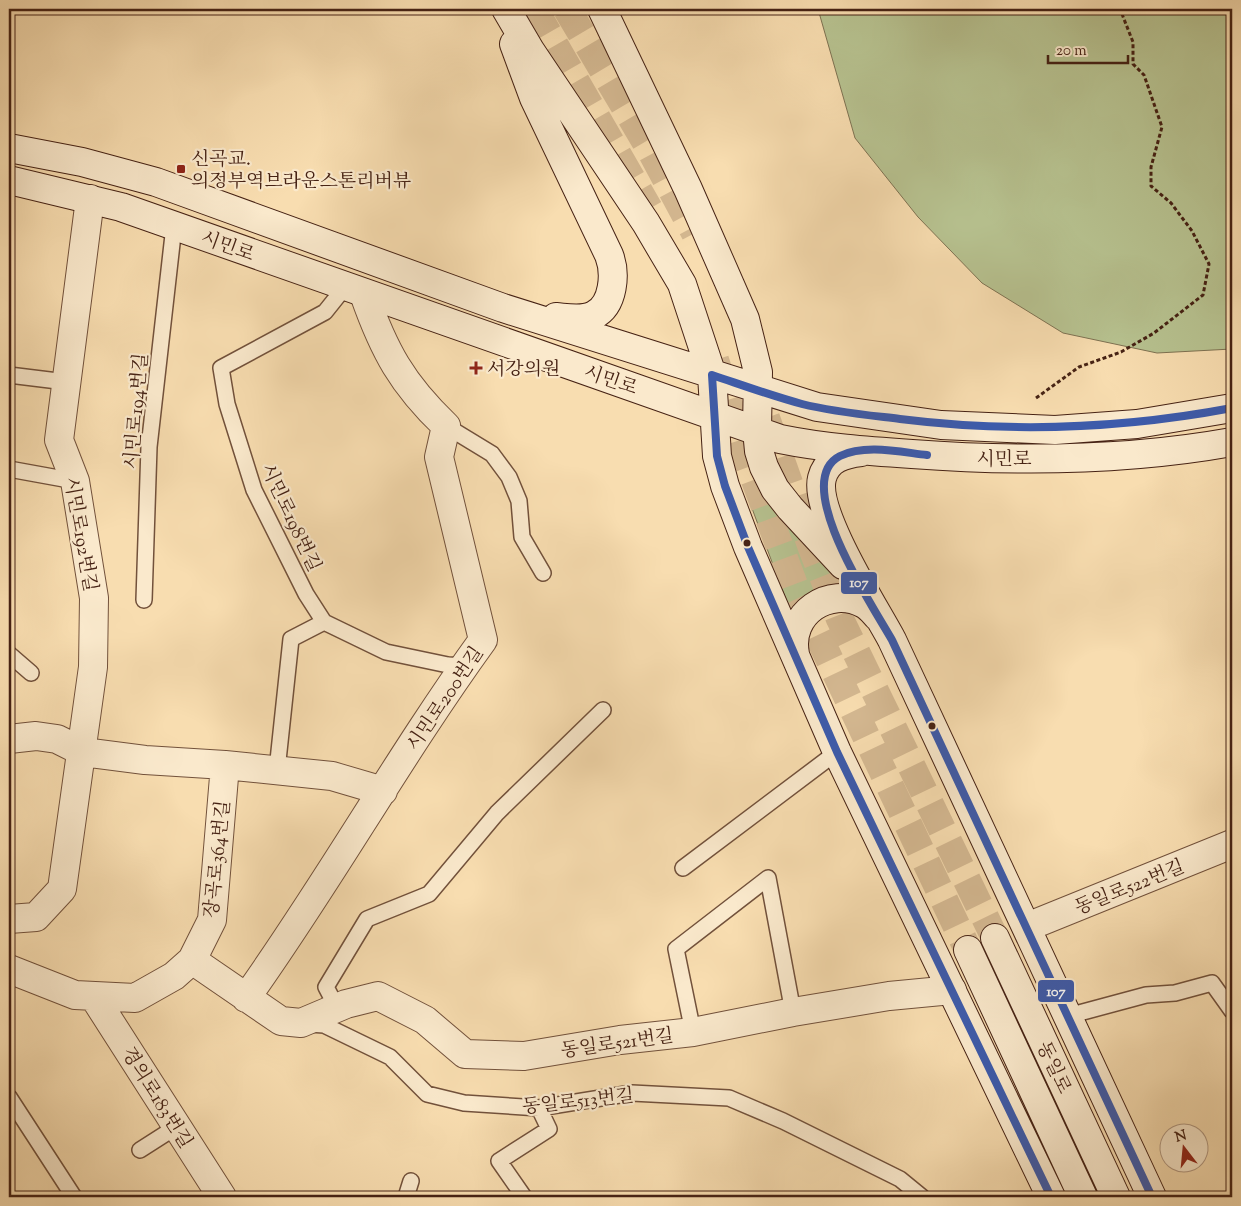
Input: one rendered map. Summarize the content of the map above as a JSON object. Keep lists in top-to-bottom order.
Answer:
{
  "streets": {
    "street": [
      "시민로",
      "시민로192번길",
      "시민로200번길",
      "장곡로364번길",
      "동일로522번길",
      "동일로521번길",
      "동일로",
      "경의로183번길",
      "동일로513번길"
    ],
    "lane": ["시민로194번길", "시민로198번길"]
  },
  "crossings": [
    ["시민로", "시민로194번길"],
    ["시민로", "시민로198번길"],
    ["시민로", "시민로192번길"],
    ["시민로200번길", "동일로513번길"],
    ["장곡로364번길", "경의로183번길"],
    ["장곡로364번길", "동일로513번길"],
    ["동일로521번길", "동일로513번길"]
  ],
  "places": {
    "transit": ["신곡교. 의정부역브라운스톤리버뷰"],
    "health": ["서강의원"]
  },
  "lines": ["transit line 107"],
  "scale_bar": "20 m",
  "north": "top"
}
